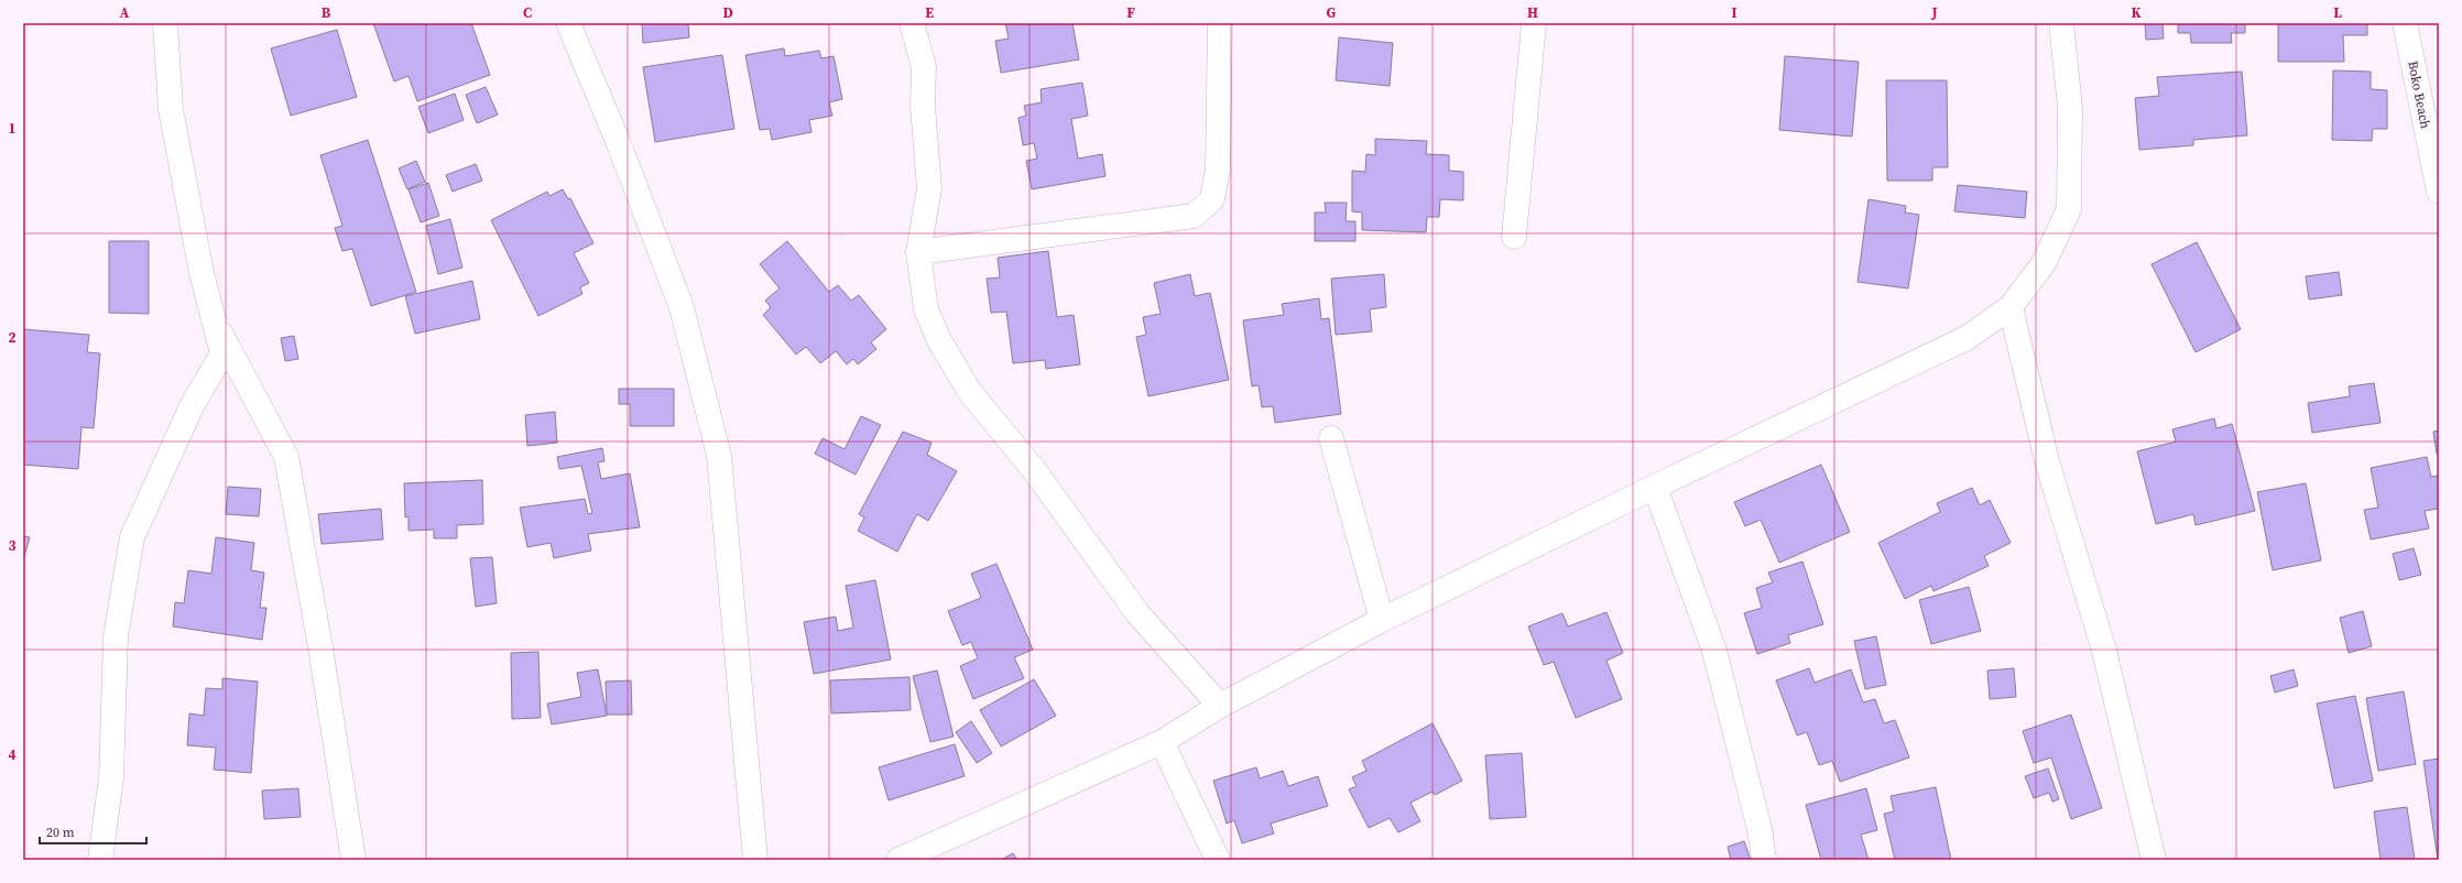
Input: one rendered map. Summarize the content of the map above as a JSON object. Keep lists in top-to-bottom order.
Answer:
{
  "streets": {
    "street": ["Boko Beach"]
  },
  "scale_bar": "20 m",
  "grid": {
    "columns": [
      "A",
      "B",
      "C",
      "D",
      "E",
      "F",
      "G",
      "H",
      "I",
      "J",
      "K",
      "L"
    ],
    "rows": [
      "1",
      "2",
      "3",
      "4"
    ]
  }
}
